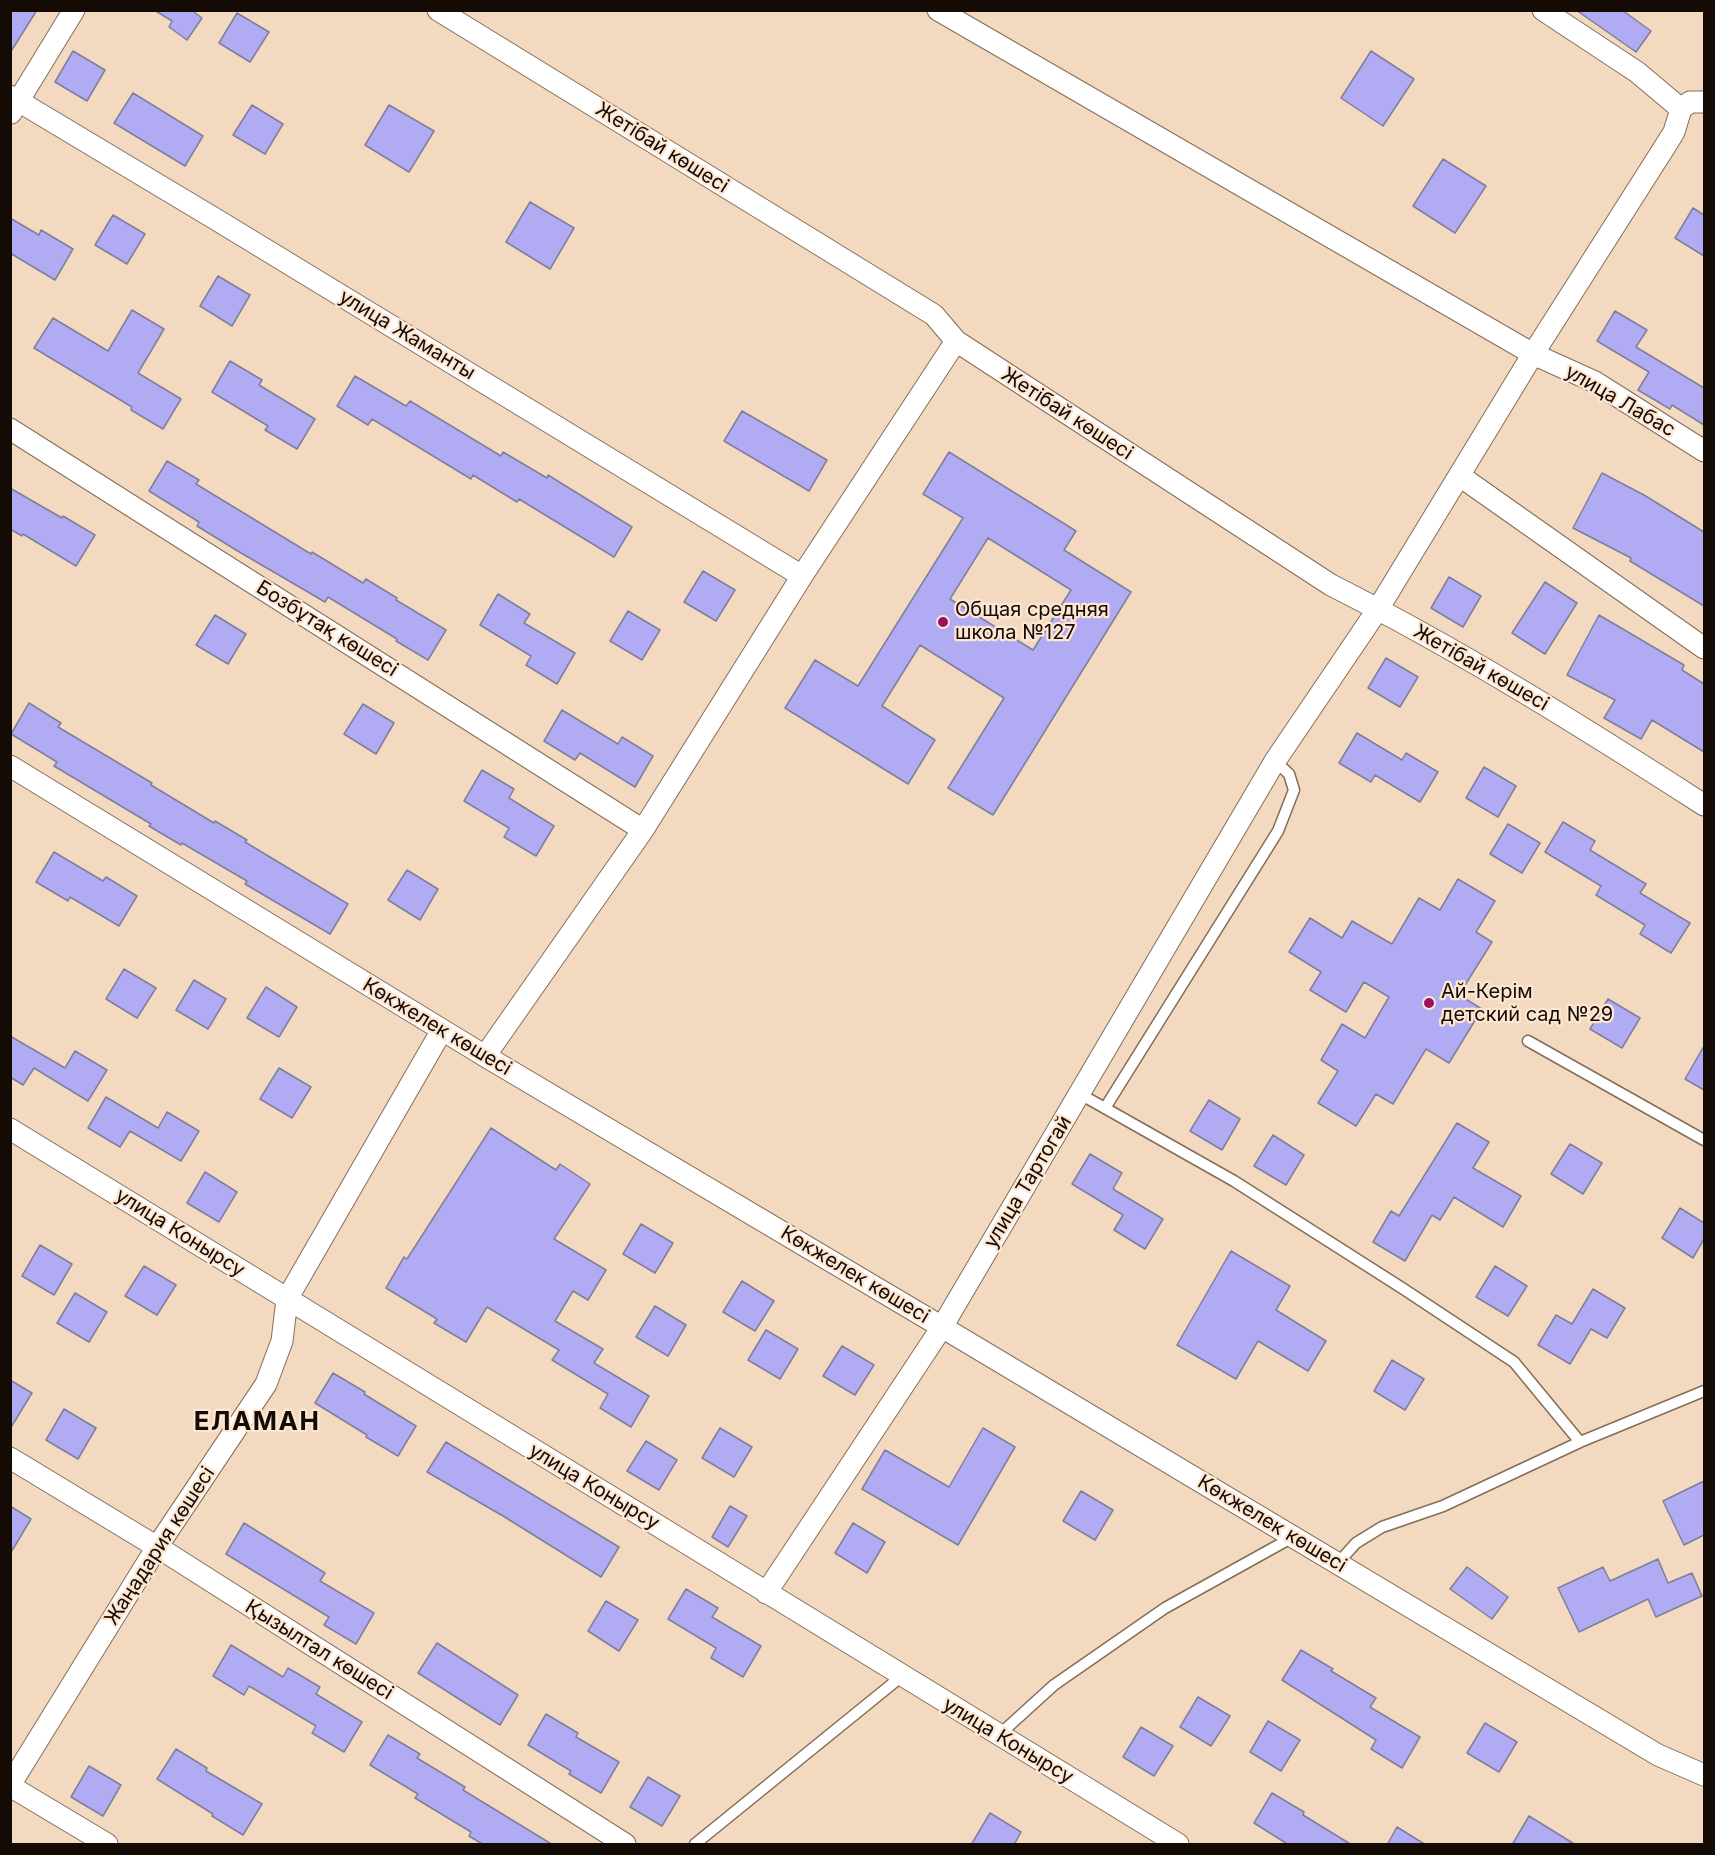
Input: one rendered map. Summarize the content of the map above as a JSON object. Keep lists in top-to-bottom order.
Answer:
{
  "streets": {
    "street": [
      "Жетібай көшесі",
      "улица Жаманты",
      "улица Лабас",
      "Бозбұтақ көшесі",
      "Көкжелек көшесі",
      "улица Тартогай",
      "улица Конырсу",
      "Жаңадария көшесі",
      "Қызылтал көшесі"
    ]
  },
  "crossings": [
    ["Жетібай көшесі", "улица Тартогай"],
    ["улица Лабас", "улица Тартогай"],
    ["Көкжелек көшесі", "улица Тартогай"],
    ["улица Тартогай", "улица Конырсу"],
    ["улица Конырсу", "Жаңадария көшесі"],
    ["Жаңадария көшесі", "Қызылтал көшесі"]
  ],
  "districts": ["ЕЛАМАН"],
  "places": ["Общая средняя школа №127", "Ай-Керім детский сад №29"]
}
